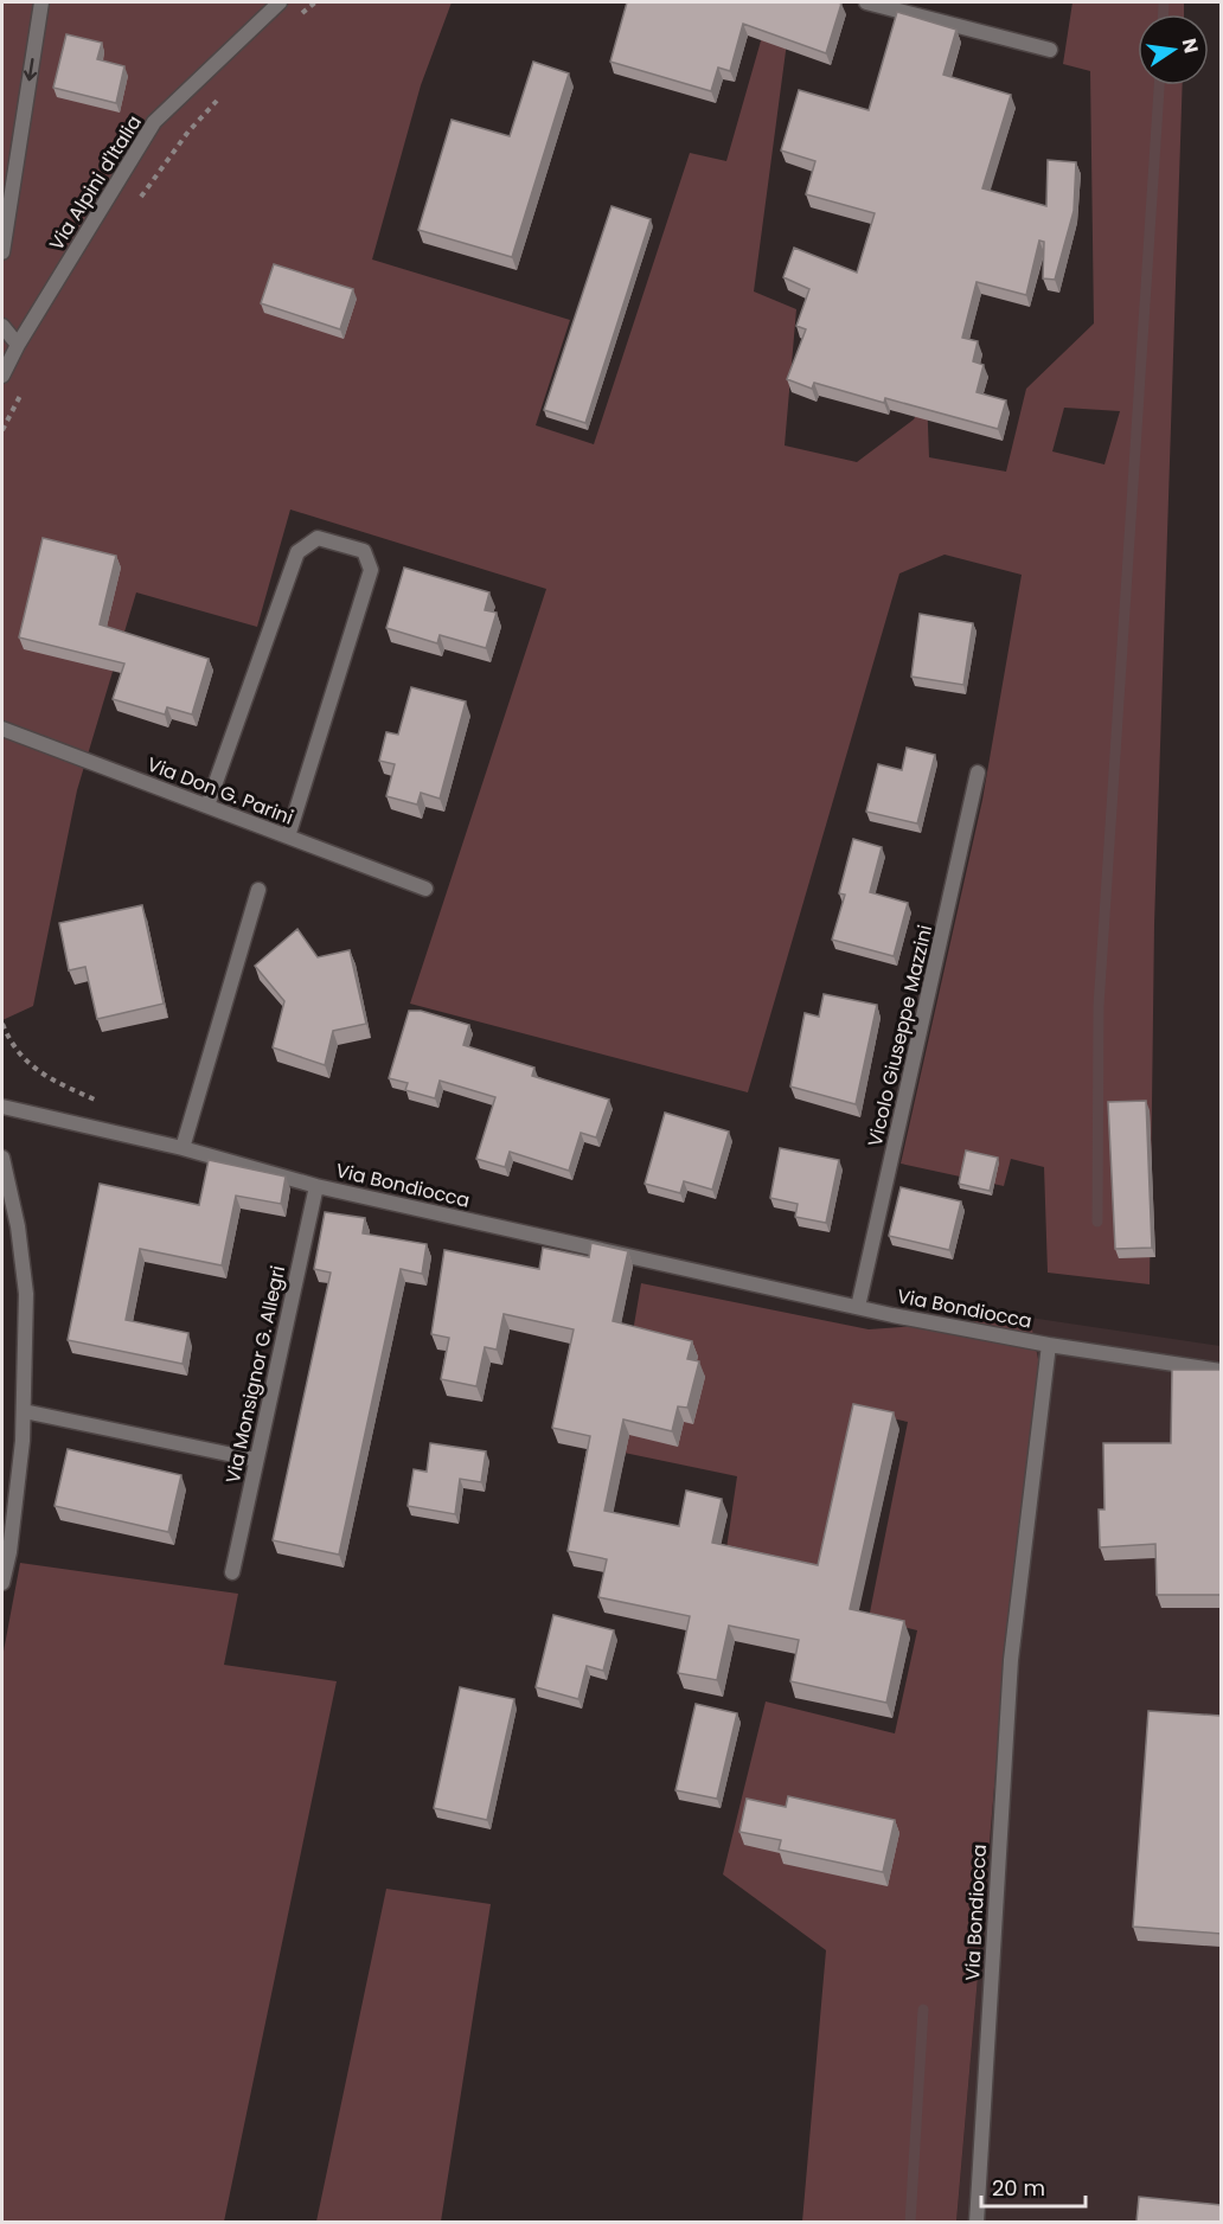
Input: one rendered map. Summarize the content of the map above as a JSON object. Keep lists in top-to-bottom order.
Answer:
{
  "streets": {
    "street": [
      "Via Alpini d'Italia",
      "Via Don G. Parini",
      "Vicolo Giuseppe Mazzini",
      "Via Bondiocca",
      "Via Monsignor G. Allegri"
    ]
  },
  "crossings": [
    ["Vicolo Giuseppe Mazzini", "Via Bondiocca"],
    ["Via Bondiocca", "Via Monsignor G. Allegri"]
  ],
  "scale_bar": "20 m",
  "north": "right"
}
